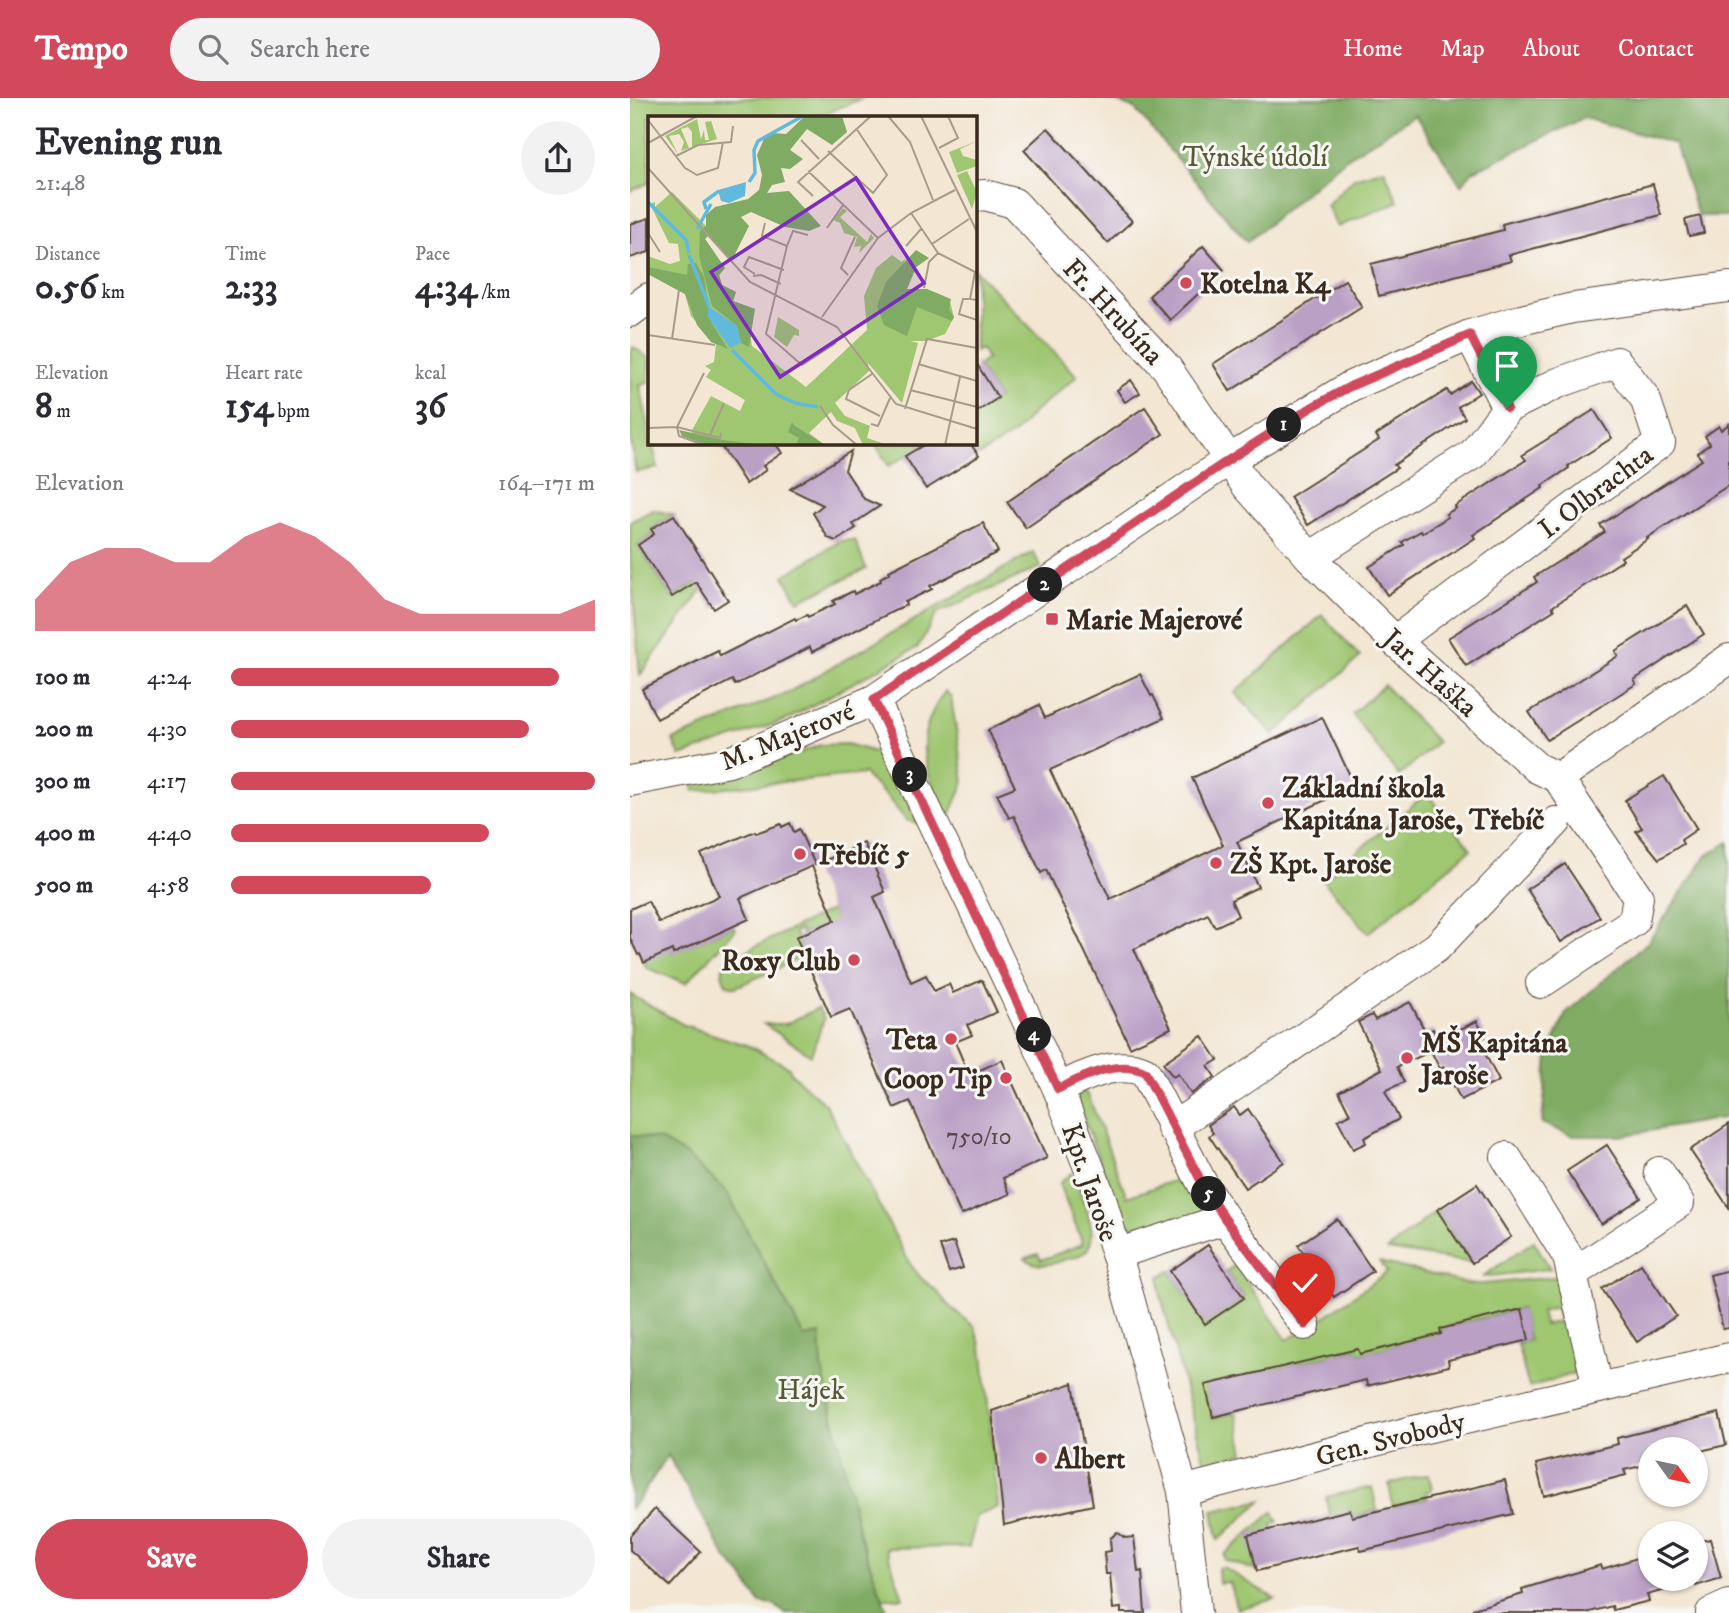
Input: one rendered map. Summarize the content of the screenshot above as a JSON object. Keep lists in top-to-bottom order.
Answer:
{
  "streets": {
    "street": [
      "Fr. Hrubína",
      "I. Olbrachta",
      "Jar. Haška",
      "M. Majerové",
      "Kpt. Jaroše",
      "Gen. Svobody"
    ]
  },
  "crossings": [
    ["Fr. Hrubína", "Jar. Haška"],
    ["Fr. Hrubína", "M. Majerové"],
    ["I. Olbrachta", "Jar. Haška"],
    ["Jar. Haška", "M. Majerové"],
    ["M. Majerové", "Kpt. Jaroše"],
    ["Kpt. Jaroše", "Gen. Svobody"]
  ],
  "parks": ["Týnské údolí", "Hájek"],
  "places": {
    "other": [
      "Kotelna K4",
      "Základní škola Kapitána Jaroše, Třebíč",
      "Třebíč 5",
      "ZŠ Kpt. Jaroše",
      "Roxy Club",
      "Teta",
      "MŠ Kapitána Jaroše",
      "Coop Tip",
      "Albert"
    ],
    "transit": ["Marie Majerové"]
  },
  "house_numbers": ["750/10"],
  "north": "bottom right",
  "page": {
    "header": "Tempo",
    "search": "Search here",
    "nav": [
      "Home",
      "Map",
      "About",
      "Contact"
    ],
    "heading": ["Evening run", "21:48"],
    "stats": [
      ["Distance", "0.56 km"],
      ["Time", "2:33"],
      ["Pace", "4:34 /km"],
      ["Elevation", "8 m"],
      ["Heart rate", "154 bpm"],
      ["kcal", "36"]
    ],
    "pins": [
      "1",
      "2",
      "3",
      "4",
      "5"
    ],
    "chart": ["Elevation", "164–171 m"],
    "list": [
      {
        "name": "100 m",
        "note": "4:24"
      },
      {
        "name": "200 m",
        "note": "4:30"
      },
      {
        "name": "300 m",
        "note": "4:17"
      },
      {
        "name": "400 m",
        "note": "4:40"
      },
      {
        "name": "500 m",
        "note": "4:58"
      }
    ],
    "buttons": ["Save", "Share"]
  }
}
